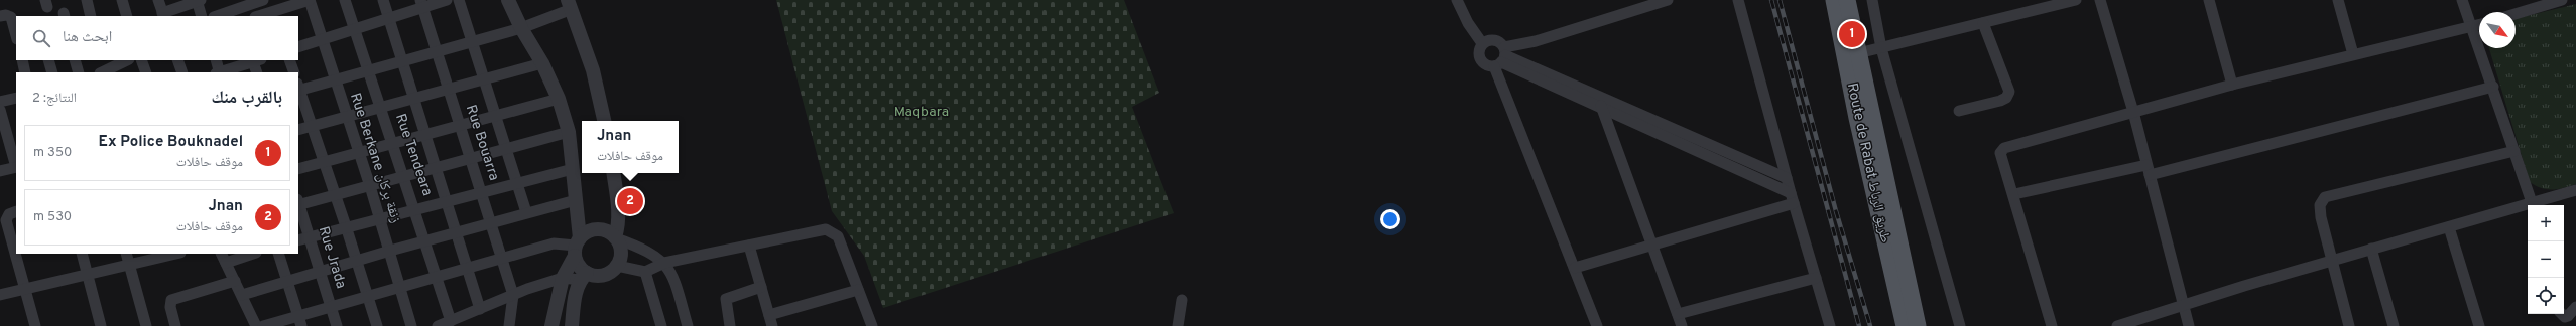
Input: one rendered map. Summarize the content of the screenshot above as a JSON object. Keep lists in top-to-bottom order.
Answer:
{
  "streets": {
    "main road": ["Route de Rabat طريق الرباط"],
    "street": [
      "Rue Bouarra",
      "Rue Tendeara",
      "Rue Berkane زنقة بركان",
      "Rue Jrada"
    ]
  },
  "parks": ["Maqbara"],
  "north": "bottom right",
  "page": {
    "search": "ابحث هنا",
    "pins": ["1", "2"],
    "heading": ["بالقرب منك", "النتائج: 2"],
    "popup": ["Jnan", "موقف حافلات"],
    "list": [
      {
        "mark": "1",
        "name": "Ex Police Bouknadel",
        "note": "موقف حافلات",
        "value": "350 m"
      },
      {
        "mark": "2",
        "name": "Jnan",
        "note": "موقف حافلات",
        "value": "530 m"
      }
    ],
    "map_buttons": ["+", "−"]
  }
}
